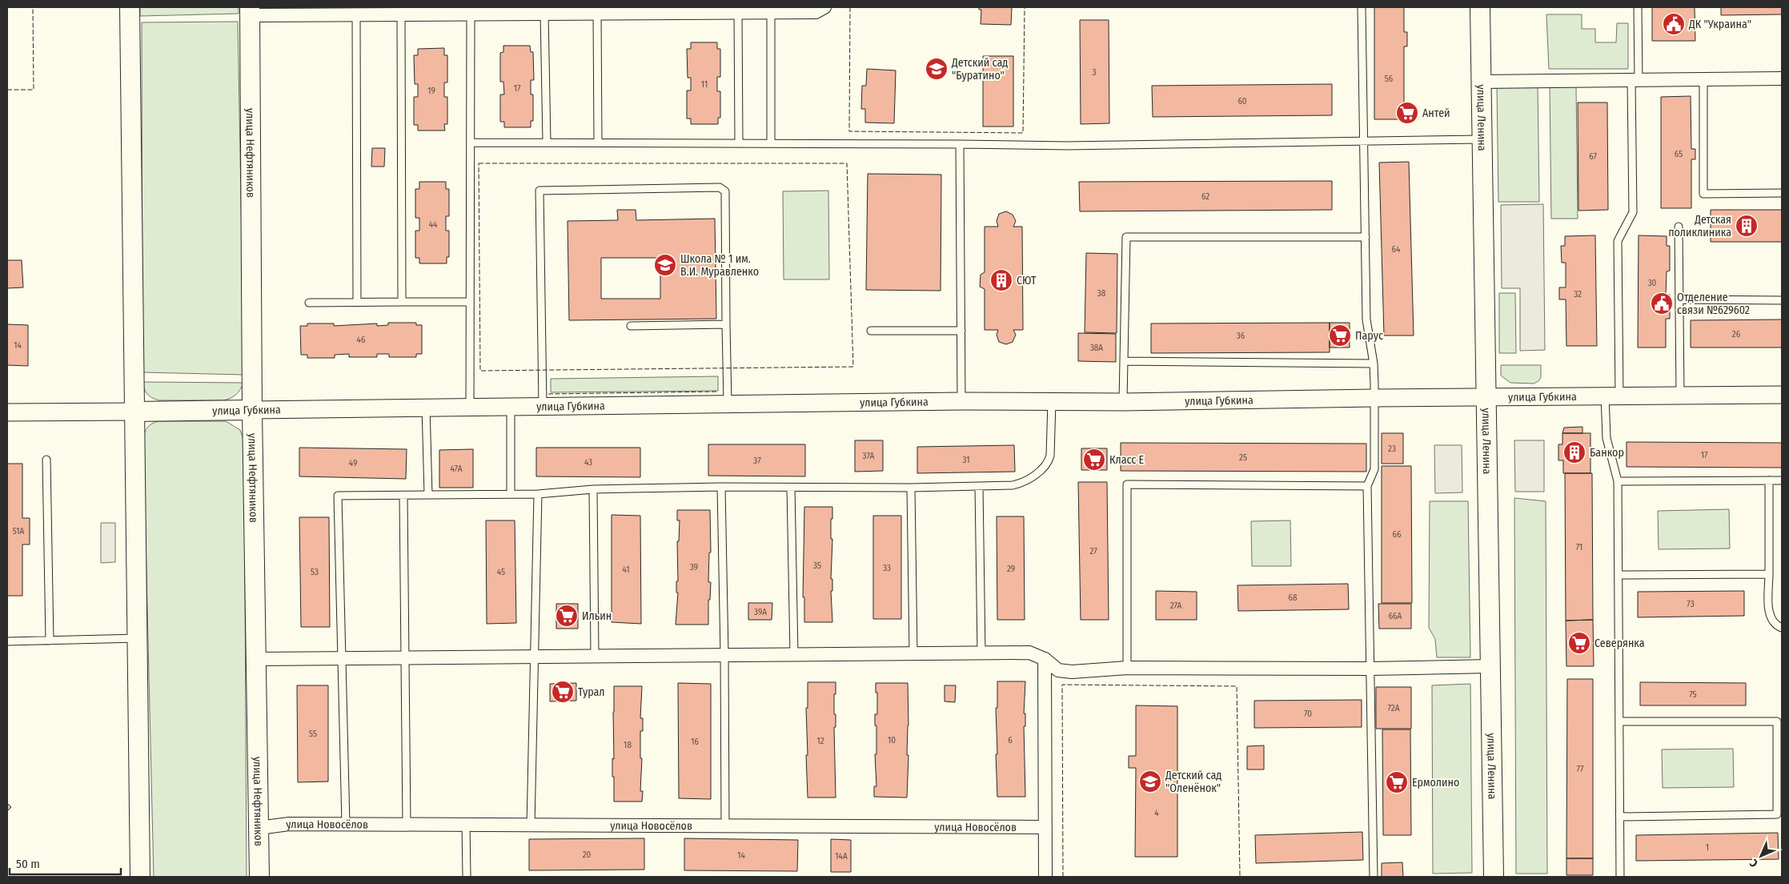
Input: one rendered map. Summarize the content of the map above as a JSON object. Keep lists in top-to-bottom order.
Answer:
{
  "streets": {
    "main road": ["улица Ленина", "улица Нефтяников", "улица Губкина"],
    "street": ["улица Новосёлов"]
  },
  "crossings": [
    ["улица Ленина", "улица Губкина"],
    ["улица Нефтяников", "улица Губкина"],
    ["улица Нефтяников", "улица Новосёлов"]
  ],
  "places": {
    "public building": ["ДК \"Украина\"", "Отделение связи №629602"],
    "school or university": ["Детский сад \"Буратино\"", "Школа № 1 им. В.И. Муравленко", "Детский сад \"Оленёнок\""],
    "supermarket": [
      "Антей",
      "Парус",
      "Класс Е",
      "Ильин",
      "Северянка",
      "Турал",
      "Ермолино"
    ],
    "building": ["Детская поликлиника", "СЮТ", "Банкор"]
  },
  "house_numbers": [
    "3",
    "56",
    "11",
    "17",
    "19",
    "60",
    "65",
    "67",
    "62",
    "44",
    "64",
    "30",
    "38",
    "32",
    "26",
    "36",
    "46",
    "14",
    "38А",
    "23",
    "17",
    "37А",
    "25",
    "31",
    "37",
    "43",
    "49",
    "47А",
    "51А",
    "66",
    "71",
    "27",
    "35",
    "39",
    "33",
    "29",
    "41",
    "53",
    "45",
    "68",
    "73",
    "27А",
    "39А",
    "66А",
    "75",
    "72А",
    "70",
    "55",
    "10",
    "6",
    "12",
    "16",
    "18",
    "77",
    "4",
    "1",
    "20",
    "14",
    "14А"
  ],
  "scale_bar": "50 m",
  "north": "bottom left"
}
